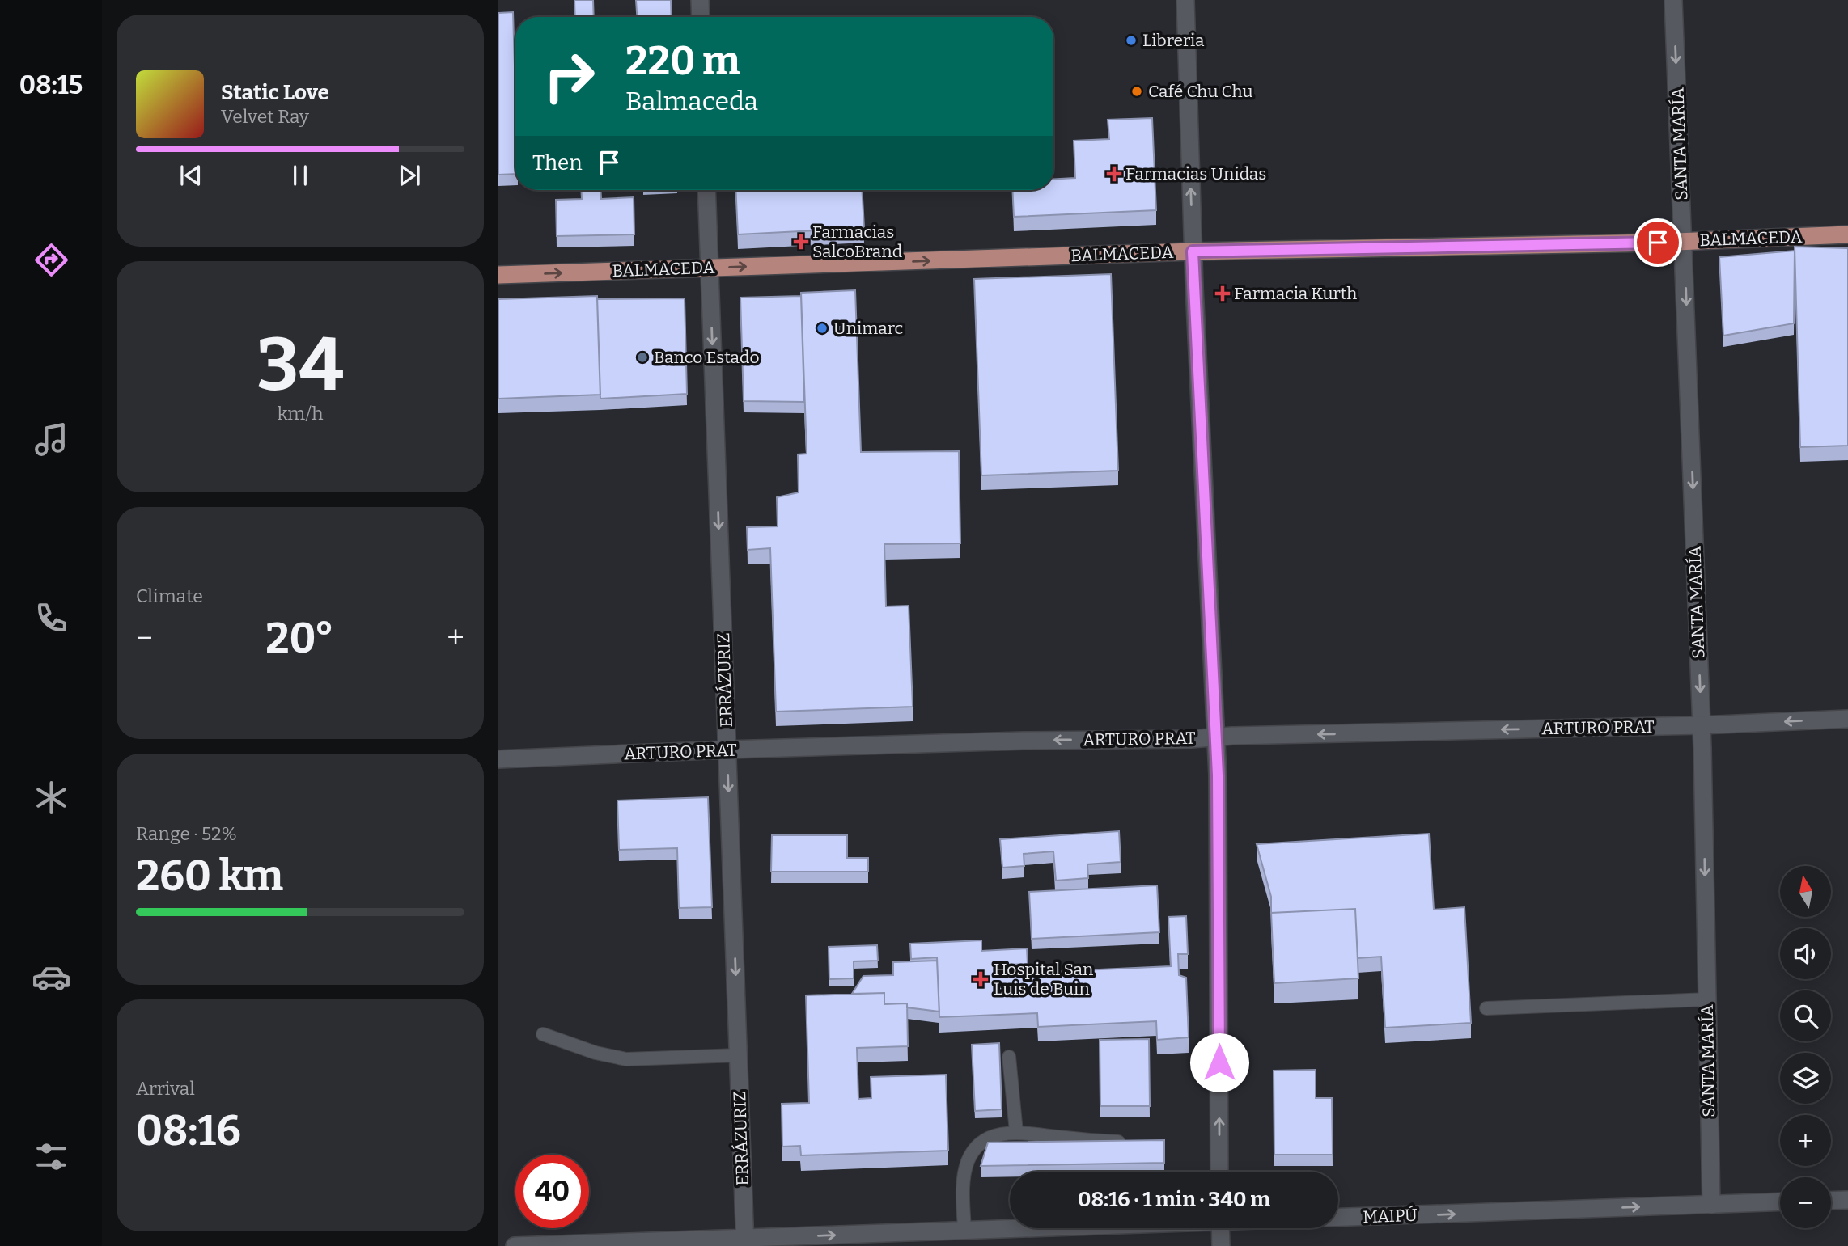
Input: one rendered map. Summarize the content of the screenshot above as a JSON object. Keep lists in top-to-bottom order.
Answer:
{
  "streets": {
    "main road": ["BALMACEDA"],
    "street": [
      "SANTA MARÍA",
      "ERRÁZURIZ",
      "ARTURO PRAT",
      "MAIPÚ"
    ]
  },
  "crossings": [
    ["SANTA MARÍA", "BALMACEDA"],
    ["SANTA MARÍA", "ARTURO PRAT"],
    ["SANTA MARÍA", "MAIPÚ"],
    ["BALMACEDA", "ERRÁZURIZ"],
    ["ERRÁZURIZ", "ARTURO PRAT"],
    ["ERRÁZURIZ", "MAIPÚ"]
  ],
  "one_way": [
    "SANTA MARÍA",
    "BALMACEDA",
    "ERRÁZURIZ",
    "ARTURO PRAT",
    "MAIPÚ"
  ],
  "places": {
    "other": [
      "Libreria",
      "Café Chu Chu",
      "Unimarc",
      "Banco Estado"
    ],
    "health": [
      "Farmacias Unidas",
      "Farmacias SalcoBrand",
      "Farmacia Kurth",
      "Hospital San Luis de Buin"
    ]
  },
  "north": "top",
  "page": {
    "tabs": "08:15",
    "turn": ["220 m", "Balmaceda"],
    "song": ["Static Love", "Velvet Ray"],
    "then": "Then",
    "tile": [
      ["34", "km/h"],
      "Climate",
      ["Range · 52%", "260 km"],
      ["Arrival", "08:16"]
    ],
    "heat": ["−", "20°", "+"],
    "map_buttons": ["+", "−"],
    "limit": "40",
    "trip": "08:16 · 1 min · 340 m"
  }
}
